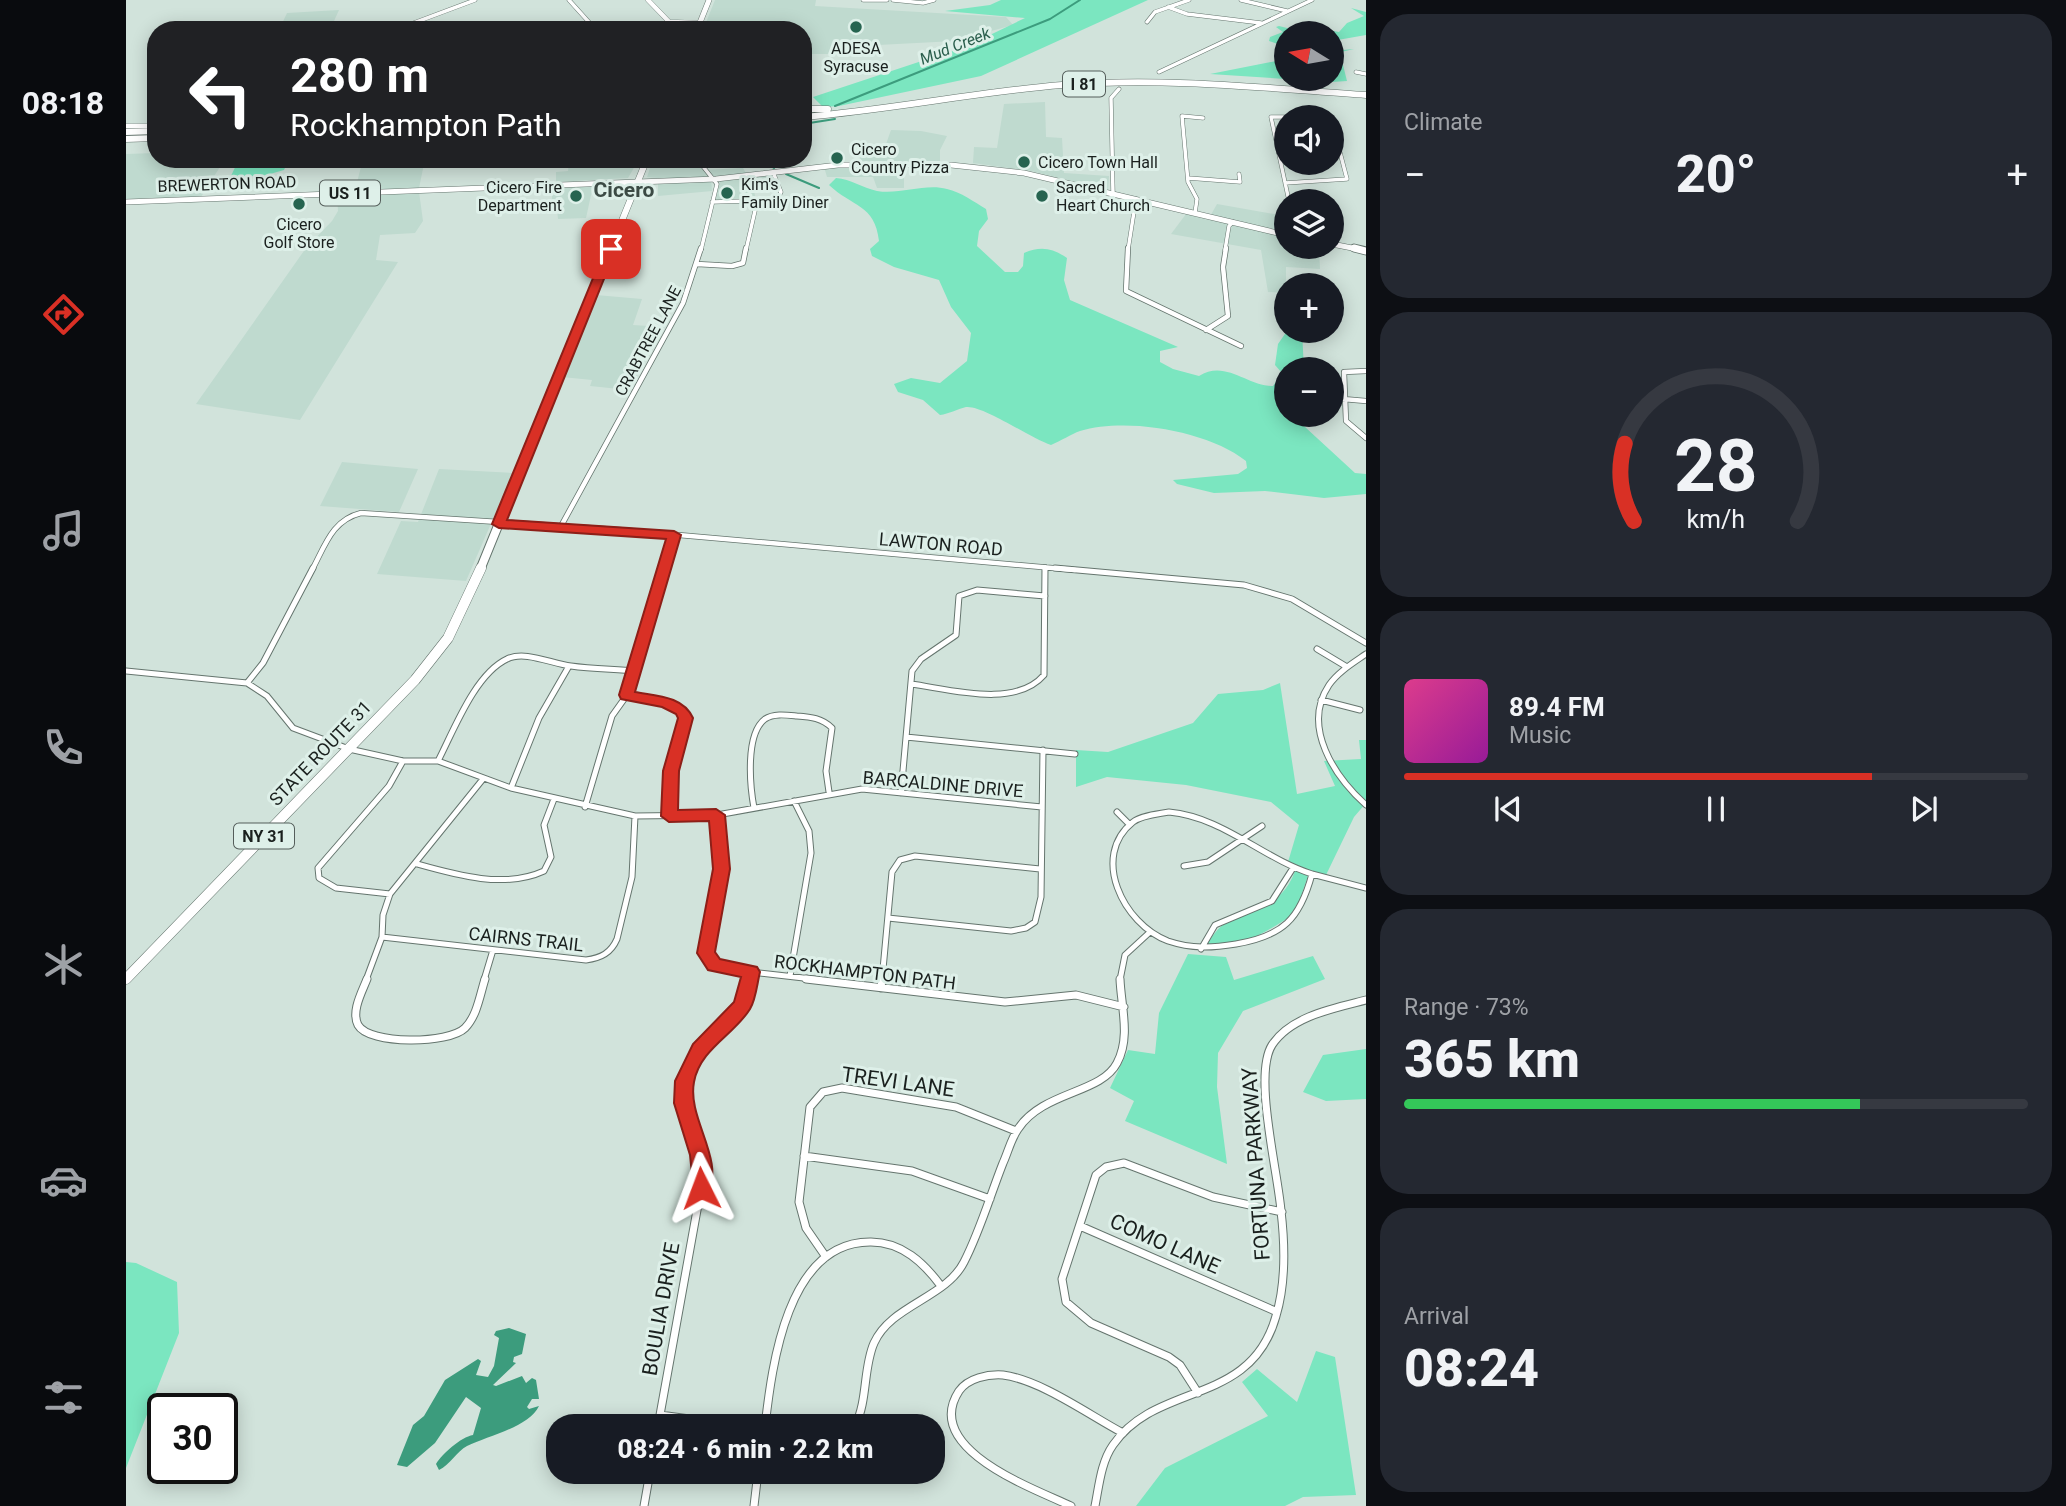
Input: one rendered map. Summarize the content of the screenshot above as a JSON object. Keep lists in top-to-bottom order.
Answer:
{
  "streets": {
    "highway": ["I 81", "STATE ROUTE 31", "NY 31"],
    "main road": ["BREWERTON ROAD", "US 11"],
    "street": [
      "CRABTREE LANE",
      "LAWTON ROAD",
      "BARCALDINE DRIVE",
      "CAIRNS TRAIL",
      "ROCKHAMPTON PATH",
      "TREVI LANE",
      "FORTUNA PARKWAY",
      "COMO LANE",
      "BOULIA DRIVE"
    ]
  },
  "crossings": [
    ["BREWERTON ROAD", "CRABTREE LANE"],
    ["BREWERTON ROAD", "NY 31"],
    ["CRABTREE LANE", "LAWTON ROAD"],
    ["LAWTON ROAD", "STATE ROUTE 31"],
    ["LAWTON ROAD", "BARCALDINE DRIVE"],
    ["LAWTON ROAD", "NY 31"],
    ["STATE ROUTE 31", "BARCALDINE DRIVE"],
    ["STATE ROUTE 31", "NY 31"],
    ["BARCALDINE DRIVE", "CAIRNS TRAIL"],
    ["BARCALDINE DRIVE", "ROCKHAMPTON PATH"],
    ["ROCKHAMPTON PATH", "BOULIA DRIVE"],
    ["FORTUNA PARKWAY", "COMO LANE"]
  ],
  "districts": ["Cicero"],
  "water": ["Mud Creek"],
  "places": [
    "ADESA Syracuse",
    "Cicero Country Pizza",
    "Cicero Town Hall",
    "Kim's Family Diner",
    "Cicero Fire Department",
    "Sacred Heart Church",
    "Cicero Golf Store"
  ],
  "north": "left",
  "page": {
    "tabs": "08:18",
    "tile": [
      "Climate",
      ["Range · 73%", "365 km"],
      ["Arrival", "08:24"]
    ],
    "map_buttons": ["+", "−"],
    "turn": ["280 m", "Rockhampton Path"],
    "heat": ["−", "20°", "+"],
    "song": ["89.4 FM", "Music"],
    "limit": "30",
    "trip": "08:24 · 6 min · 2.2 km",
    "gauge": ["28", "km/h"]
  }
}
